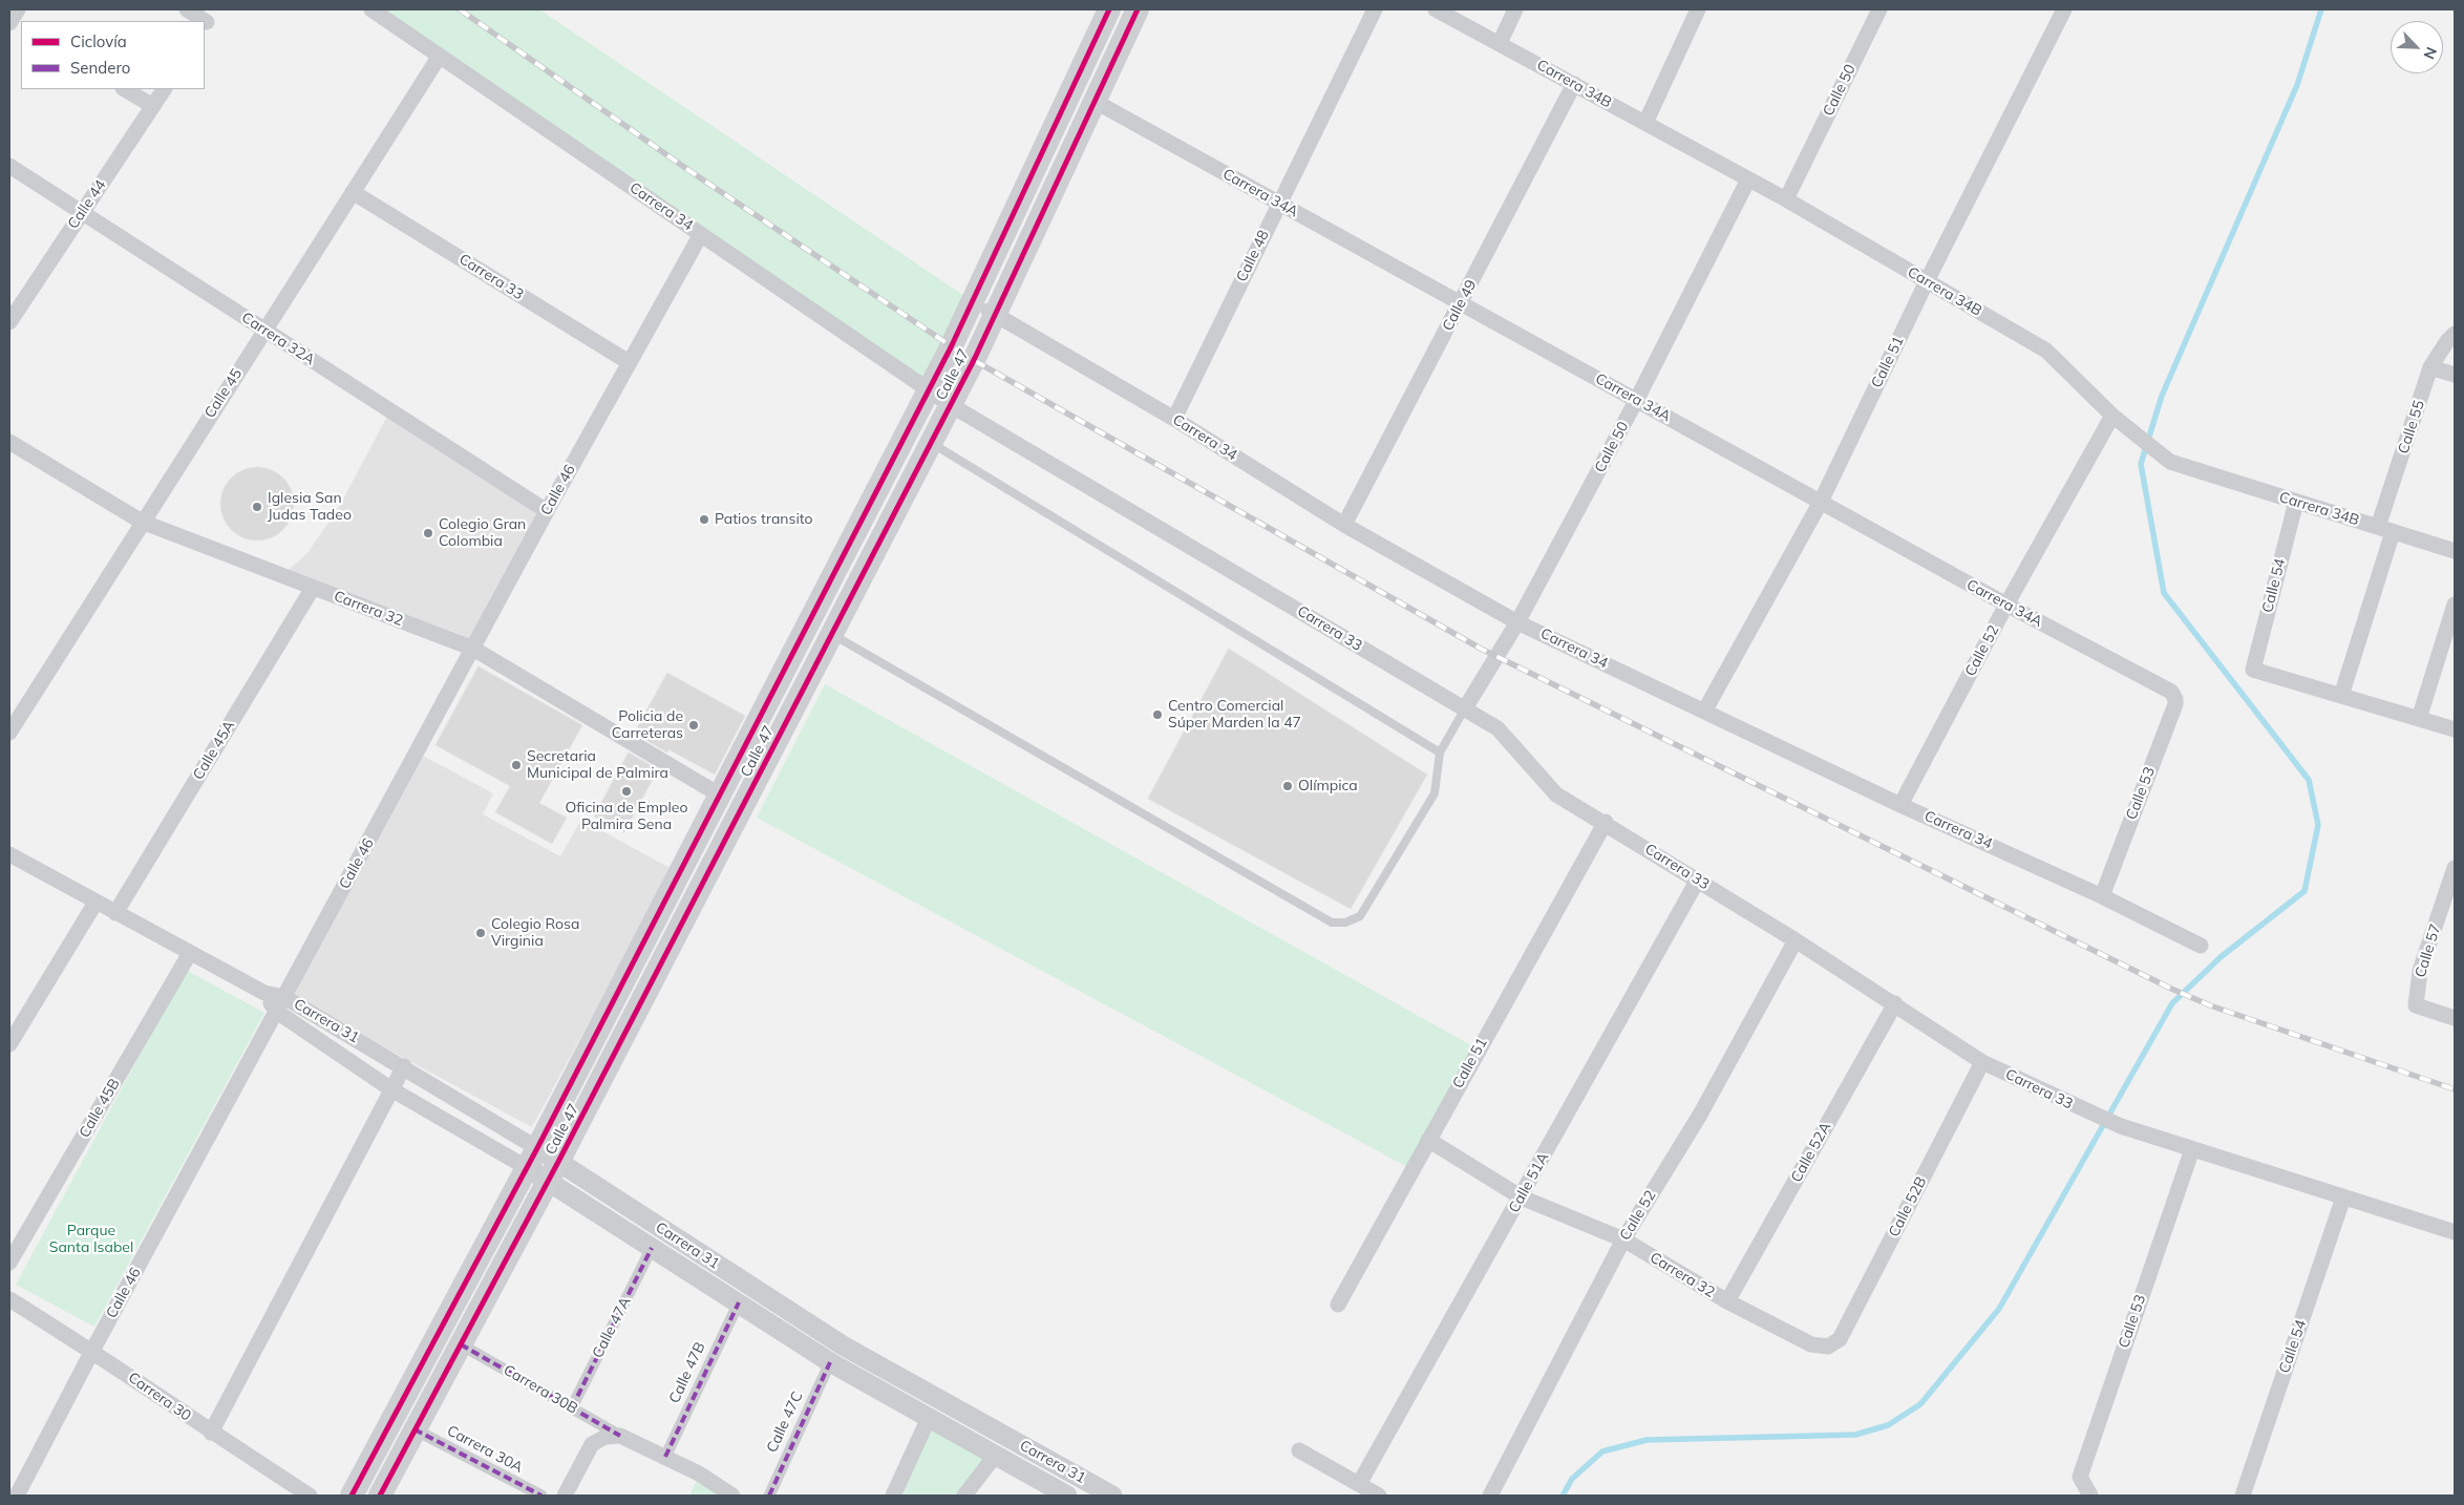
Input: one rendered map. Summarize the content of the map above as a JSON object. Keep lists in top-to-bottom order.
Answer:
{
  "streets": {
    "main road": ["Calle 47"],
    "street": [
      "Carrera 34B",
      "Calle 50",
      "Carrera 34A",
      "Calle 44",
      "Carrera 34",
      "Calle 48",
      "Carrera 33",
      "Calle 49",
      "Carrera 32A",
      "Calle 51",
      "Calle 45",
      "Calle 55",
      "Calle 46",
      "Calle 54",
      "Carrera 32",
      "Calle 52",
      "Calle 45A",
      "Calle 53",
      "Calle 57",
      "Carrera 31",
      "Calle 45B",
      "Calle 52A",
      "Calle 51A",
      "Calle 52B",
      "Calle 47A",
      "Calle 47B",
      "Carrera 30B",
      "Carrera 30",
      "Calle 47C",
      "Carrera 30A"
    ]
  },
  "crossings": [
    ["Carrera 34B", "Calle 50"],
    ["Carrera 34B", "Calle 49"],
    ["Carrera 34B", "Calle 51"],
    ["Carrera 34B", "Calle 55"],
    ["Carrera 34B", "Calle 54"],
    ["Carrera 34B", "Calle 52"],
    ["Calle 50", "Carrera 34A"],
    ["Calle 50", "Carrera 34"],
    ["Calle 50", "Carrera 33"],
    ["Carrera 34A", "Calle 48"],
    ["Carrera 34A", "Calle 49"],
    ["Carrera 34A", "Calle 51"],
    ["Carrera 34A", "Calle 47"],
    ["Carrera 34A", "Calle 52"],
    ["Carrera 34A", "Calle 53"],
    ["Calle 44", "Carrera 32A"],
    ["Carrera 34", "Calle 48"],
    ["Carrera 34", "Carrera 33"],
    ["Carrera 34", "Calle 49"],
    ["Carrera 34", "Calle 51"],
    ["Carrera 34", "Calle 47"],
    ["Carrera 34", "Calle 45"],
    ["Carrera 34", "Calle 46"],
    ["Carrera 34", "Calle 52"],
    ["Carrera 34", "Calle 53"],
    ["Carrera 33", "Calle 51"],
    ["Carrera 33", "Calle 47"],
    ["Carrera 33", "Calle 45"],
    ["Carrera 33", "Calle 46"],
    ["Carrera 33", "Calle 54"],
    ["Carrera 33", "Calle 52"],
    ["Carrera 33", "Calle 53"],
    ["Carrera 33", "Calle 52A"],
    ["Carrera 33", "Calle 51A"],
    ["Carrera 33", "Calle 52B"],
    ["Carrera 32A", "Calle 45"],
    ["Carrera 32A", "Calle 46"],
    ["Calle 51", "Carrera 32"],
    ["Calle 47", "Carrera 32"],
    ["Calle 47", "Carrera 31"],
    ["Calle 47", "Carrera 30B"],
    ["Calle 47", "Carrera 30A"],
    ["Calle 45", "Carrera 32"],
    ["Calle 55", "Calle 54"],
    ["Calle 46", "Carrera 32"],
    ["Calle 46", "Carrera 31"],
    ["Calle 46", "Carrera 30"],
    ["Carrera 32", "Calle 52"],
    ["Carrera 32", "Calle 45A"],
    ["Carrera 32", "Calle 52A"],
    ["Carrera 32", "Calle 51A"],
    ["Carrera 32", "Calle 52B"],
    ["Calle 45A", "Carrera 31"],
    ["Carrera 31", "Calle 45B"],
    ["Carrera 31", "Calle 47A"],
    ["Carrera 31", "Calle 47B"],
    ["Carrera 31", "Calle 47C"],
    ["Calle 47A", "Carrera 30B"],
    ["Calle 47B", "Carrera 30B"]
  ],
  "parks": ["Parque Santa Isabel"],
  "places": [
    "Iglesia San Judas Tadeo",
    "Patios transito",
    "Colegio Gran Colombia",
    "Centro Comercial Súper Marden la 47",
    "Policia de Carreteras",
    "Secretaria Municipal de Palmira",
    "Olímpica",
    "Oficina de Empleo Palmira Sena",
    "Colegio Rosa Virginia"
  ],
  "legend": ["Ciclovía", "Sendero"],
  "north": "bottom right"
}
